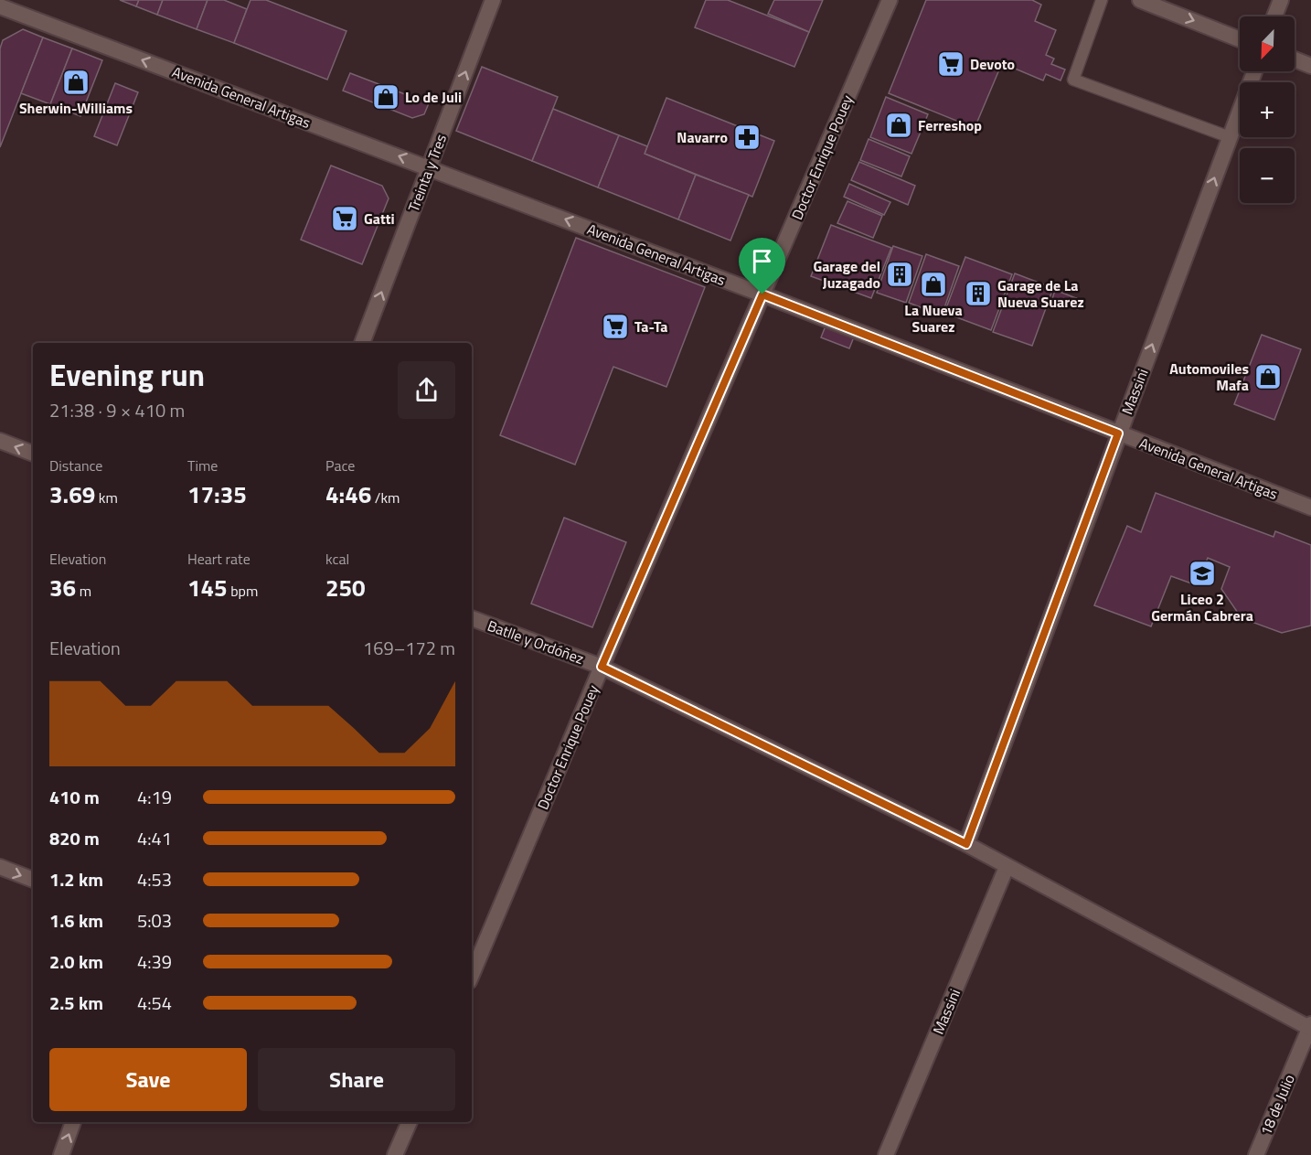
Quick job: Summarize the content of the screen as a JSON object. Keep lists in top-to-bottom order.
{
  "streets": {
    "street": [
      "Avenida General Artigas",
      "Doctor Enrique Pouey",
      "Treinta y Tres",
      "Massini",
      "Batlle y Ordóñez",
      "18 de Julio"
    ]
  },
  "crossings": [
    ["Avenida General Artigas", "Doctor Enrique Pouey"],
    ["Avenida General Artigas", "Treinta y Tres"],
    ["Avenida General Artigas", "Massini"],
    ["Doctor Enrique Pouey", "Batlle y Ordóñez"],
    ["Massini", "Batlle y Ordóñez"],
    ["Batlle y Ordóñez", "18 de Julio"]
  ],
  "one_way": ["Avenida General Artigas", "Treinta y Tres"],
  "places": {
    "supermarket": ["Devoto", "Gatti", "Ta-Ta"],
    "shop": [
      "Sherwin-Williams",
      "Lo de Juli",
      "Ferreshop",
      "La Nueva Suarez",
      "Automoviles Mafa"
    ],
    "pharmacy": ["Navarro"],
    "building": ["Garage del Juzagado", "Garage de La Nueva Suarez"],
    "school or university": ["Liceo 2 Germán Cabrera"]
  },
  "north": "bottom left",
  "page": {
    "map_buttons": ["+", "−"],
    "heading": ["Evening run", "21:38 · 9 × 410 m"],
    "stats": [
      ["Distance", "3.69 km"],
      ["Time", "17:35"],
      ["Pace", "4:46 /km"],
      ["Elevation", "36 m"],
      ["Heart rate", "145 bpm"],
      ["kcal", "250"]
    ],
    "chart": ["Elevation", "169–172 m"],
    "list": [
      {
        "name": "410 m",
        "note": "4:19"
      },
      {
        "name": "820 m",
        "note": "4:41"
      },
      {
        "name": "1.2 km",
        "note": "4:53"
      },
      {
        "name": "1.6 km",
        "note": "5:03"
      },
      {
        "name": "2.0 km",
        "note": "4:39"
      },
      {
        "name": "2.5 km",
        "note": "4:54"
      }
    ],
    "buttons": ["Save", "Share"]
  }
}
